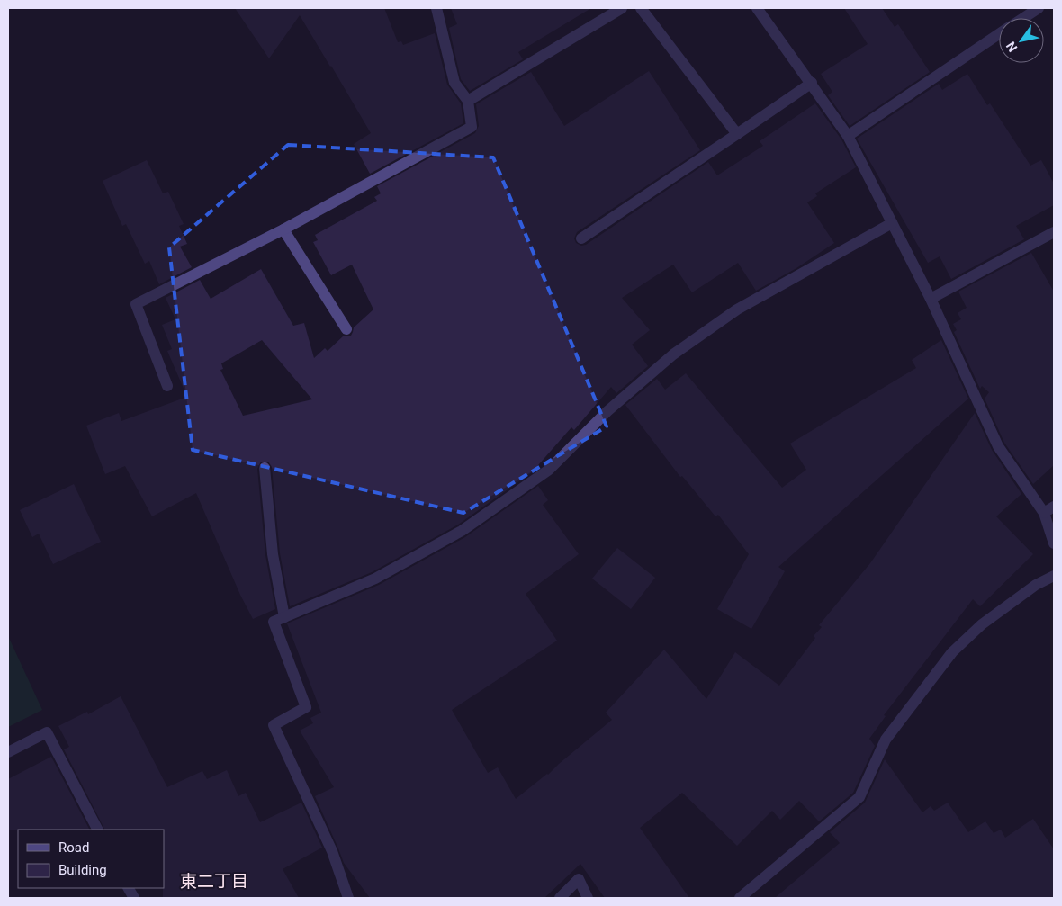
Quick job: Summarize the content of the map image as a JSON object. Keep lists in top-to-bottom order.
{
  "districts": ["東二丁目"],
  "legend": ["Road", "Building"],
  "north": "bottom left"
}
